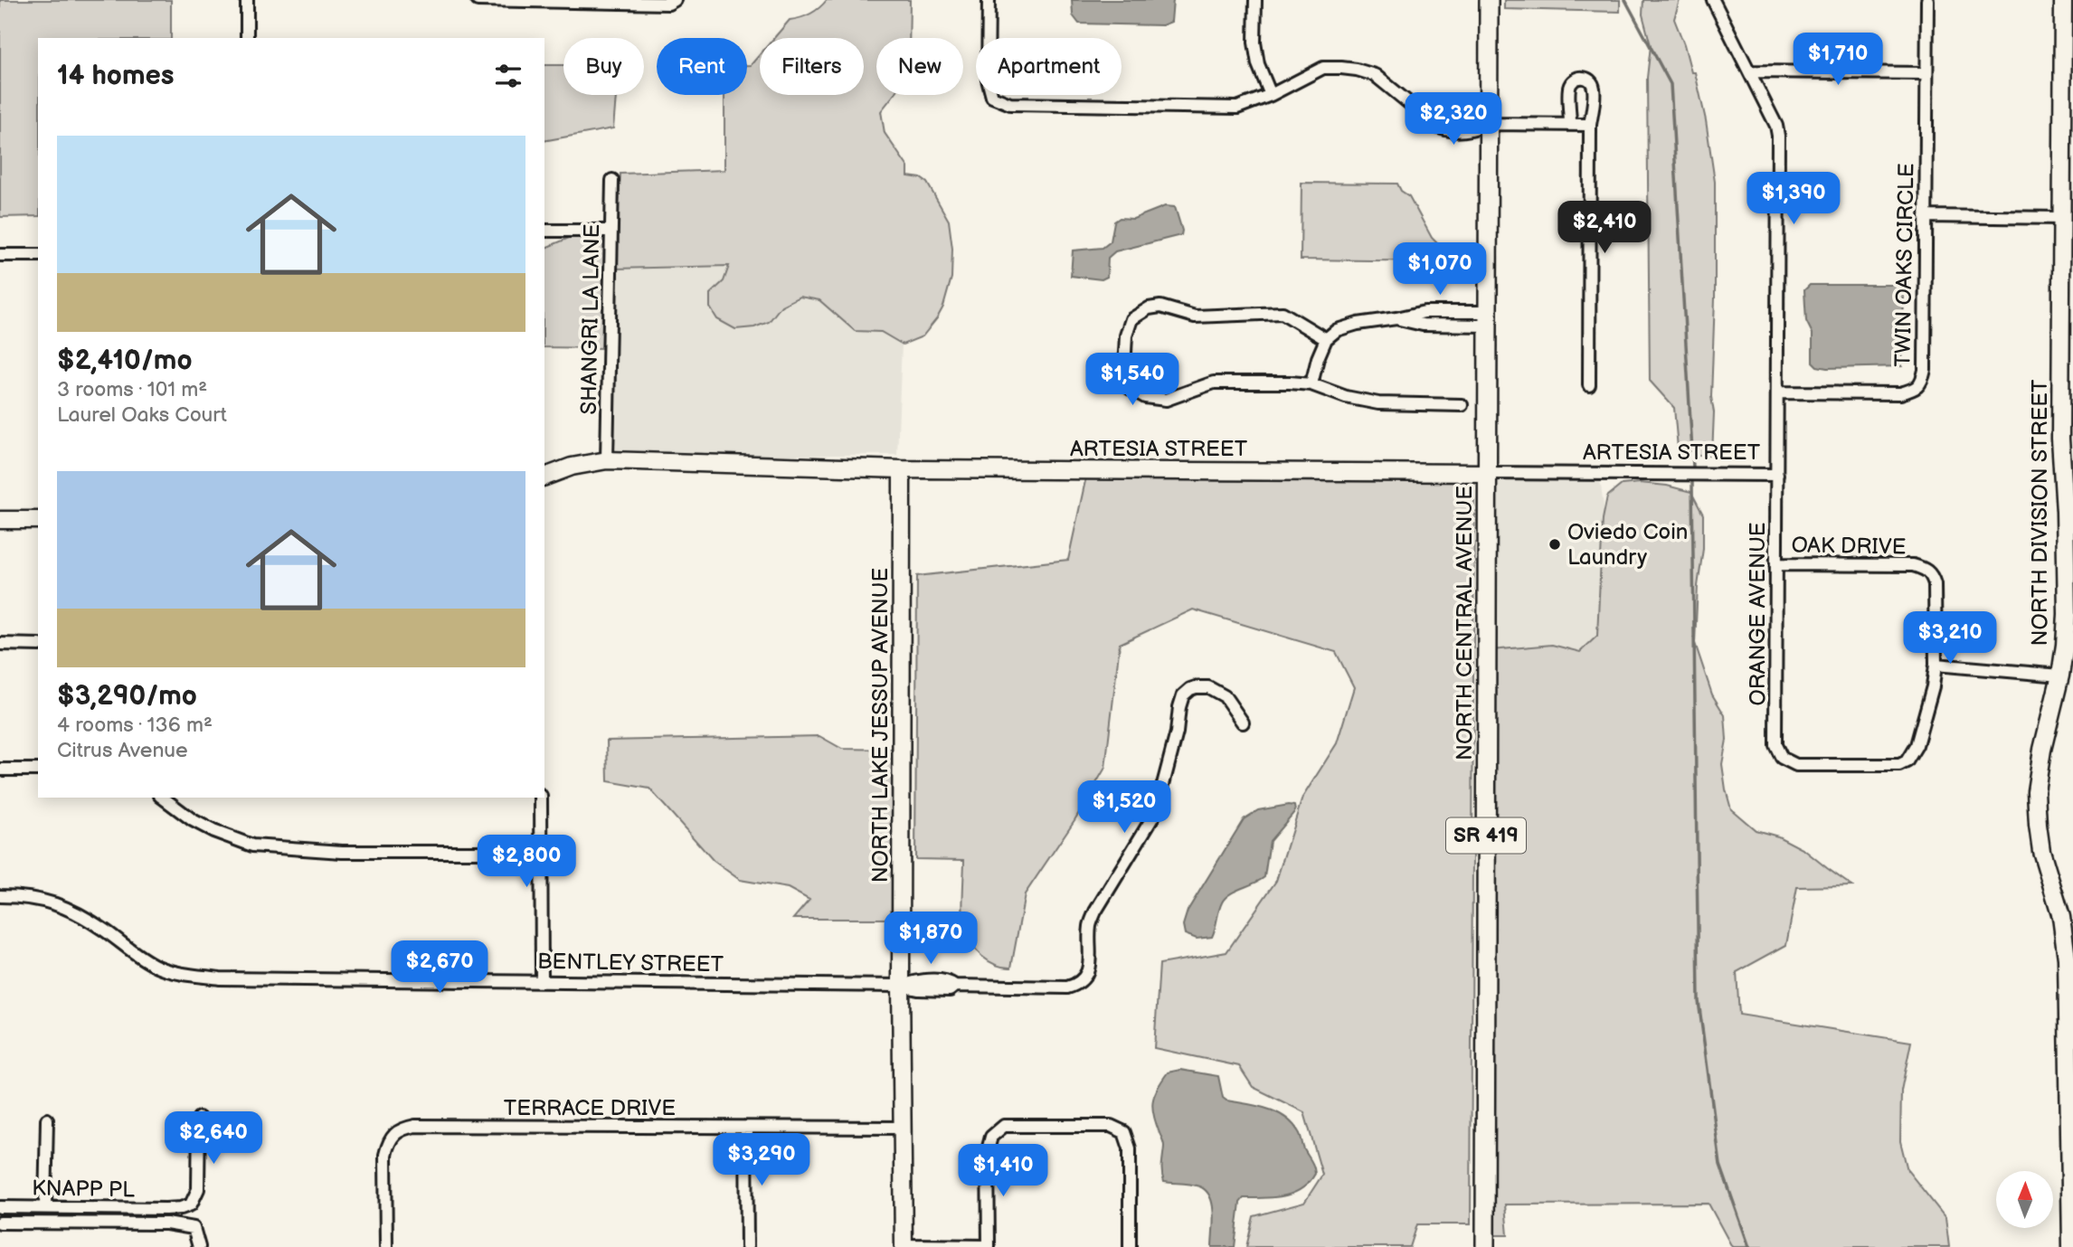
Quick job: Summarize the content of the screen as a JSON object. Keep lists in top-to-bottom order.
{
  "streets": {
    "main road": ["NORTH CENTRAL AVENUE", "SR 419"],
    "street": [
      "TWIN OAKS CIRCLE",
      "SHANGRI LA LANE",
      "ARTESIA STREET",
      "NORTH DIVISION STREET",
      "OAK DRIVE",
      "ORANGE AVENUE",
      "NORTH LAKE JESSUP AVENUE",
      "BENTLEY STREET",
      "TERRACE DRIVE",
      "KNAPP PL"
    ]
  },
  "crossings": [
    ["SHANGRI LA LANE", "ARTESIA STREET"],
    ["ARTESIA STREET", "ORANGE AVENUE"],
    ["ARTESIA STREET", "NORTH CENTRAL AVENUE"],
    ["ARTESIA STREET", "NORTH LAKE JESSUP AVENUE"],
    ["OAK DRIVE", "ORANGE AVENUE"],
    ["NORTH LAKE JESSUP AVENUE", "BENTLEY STREET"],
    ["NORTH LAKE JESSUP AVENUE", "TERRACE DRIVE"]
  ],
  "places": ["Oviedo Coin Laundry"],
  "north": "top",
  "page": {
    "price": [
      "$1,710",
      "$2,320",
      "$1,390",
      "$2,410",
      "$1,070",
      "$1,540",
      "$3,210",
      "$1,520",
      "$2,800",
      "$1,870",
      "$2,670",
      "$2,640",
      "$3,290",
      "$1,410"
    ],
    "chip": [
      "Buy",
      "Rent",
      "Filters",
      "New",
      "Apartment"
    ],
    "heading": "14 homes",
    "list": [
      {
        "name": "$2,410/mo",
        "note": "3 rooms · 101 m² · Laurel Oaks Court"
      },
      {
        "name": "$3,290/mo",
        "note": "4 rooms · 136 m² · Citrus Avenue"
      }
    ]
  }
}
